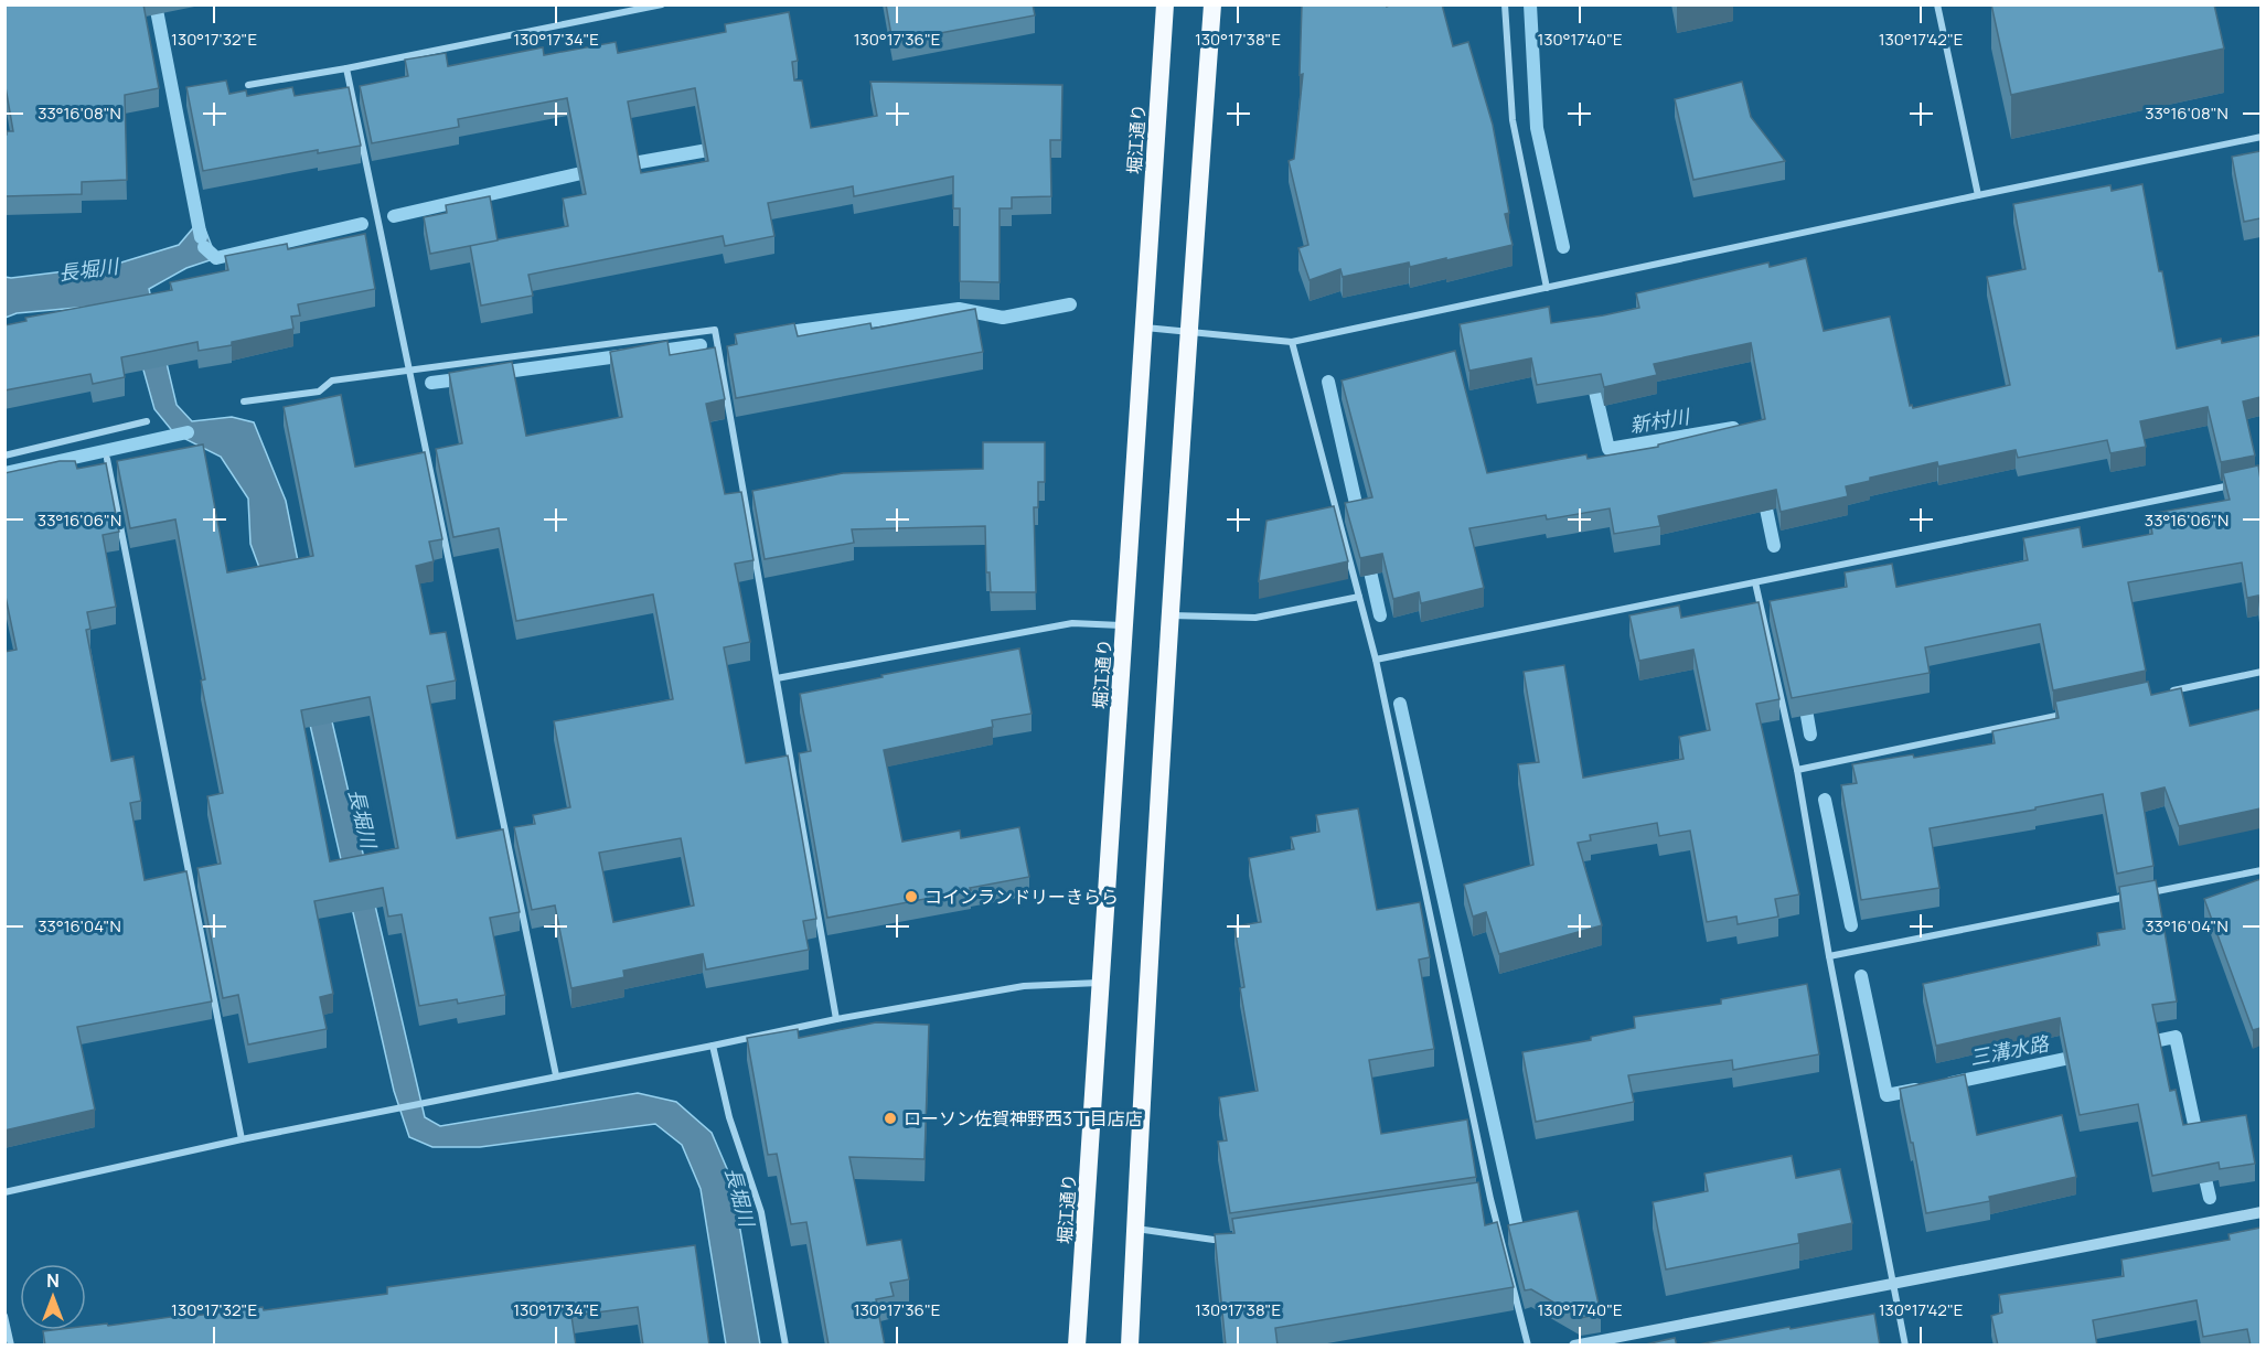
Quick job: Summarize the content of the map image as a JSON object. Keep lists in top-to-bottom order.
{
  "streets": {
    "highway": ["堀江通り"]
  },
  "water": ["長堀川", "新村川", "三溝水路"],
  "places": ["コインランドリーきらら", "ローソン佐賀神野西3丁目店店"],
  "north": "top",
  "coordinates": [
    "130°17'32\"E",
    "130°17'34\"E",
    "130°17'36\"E",
    "130°17'38\"E",
    "130°17'40\"E",
    "130°17'42\"E",
    "33°16'08\"N",
    "33°16'06\"N",
    "33°16'04\"N"
  ]
}
